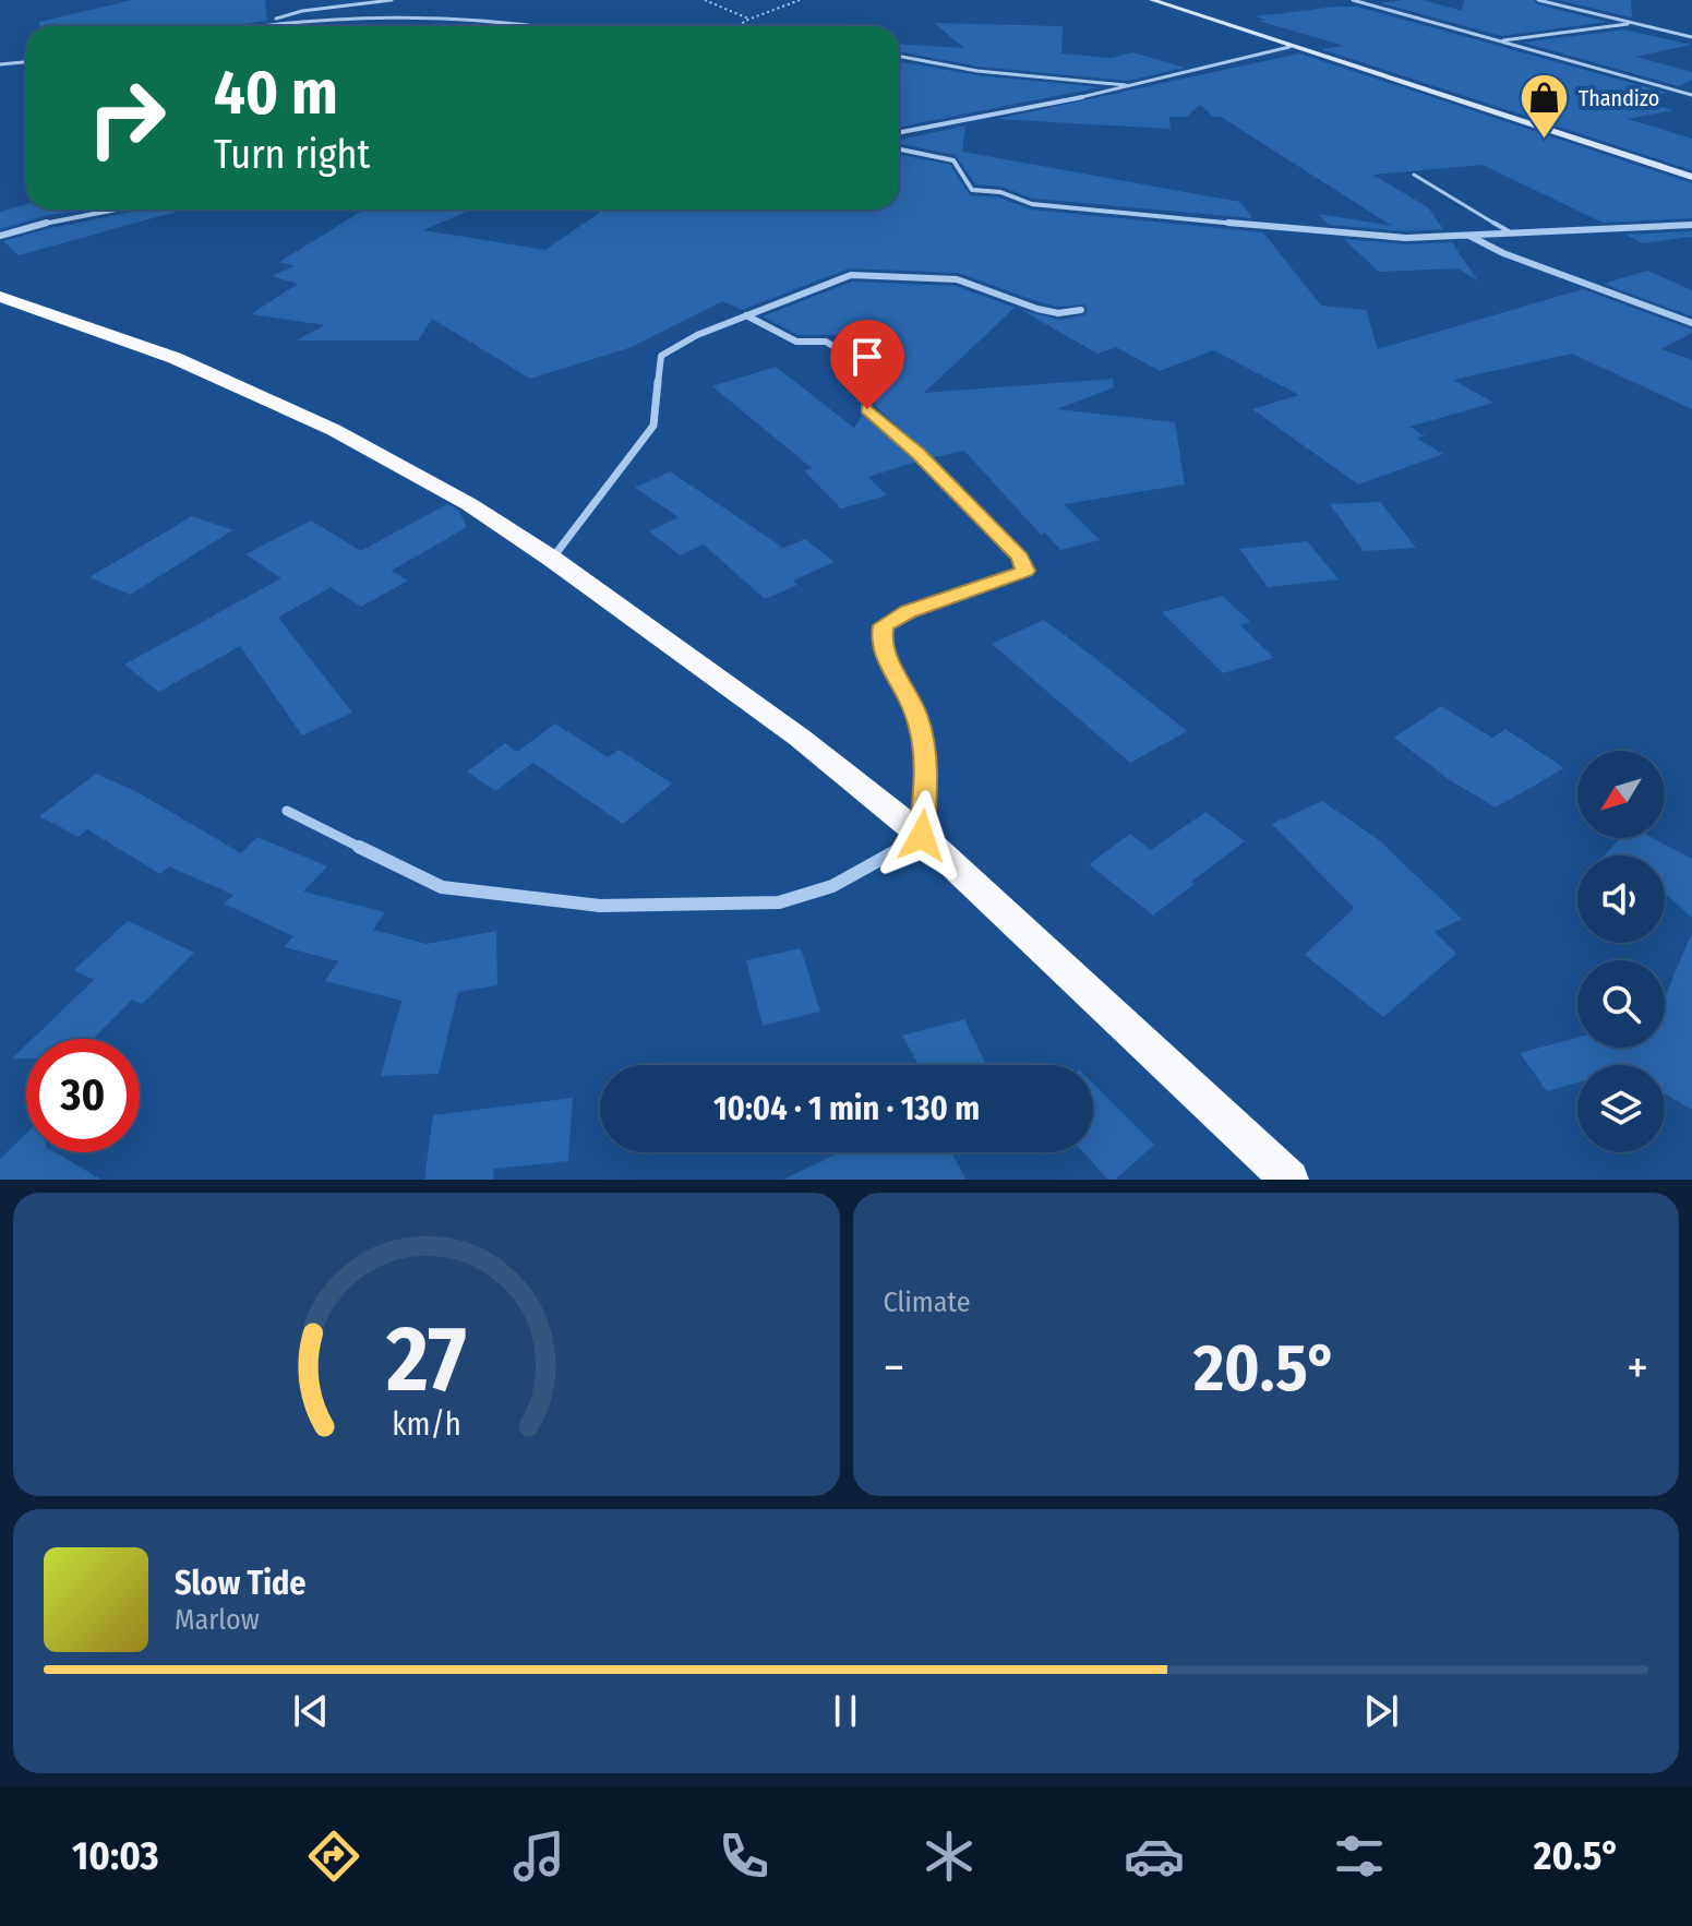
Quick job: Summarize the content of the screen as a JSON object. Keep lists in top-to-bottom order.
{
  "places": {
    "shop": ["Thandizo"]
  },
  "north": "bottom left",
  "page": {
    "turn": ["40 m", "Turn right"],
    "limit": "30",
    "trip": "10:04 · 1 min · 130 m",
    "tile": "Climate",
    "heat": ["−", "20.5°", "+"],
    "song": ["Slow Tide", "Marlow"],
    "tabs": ["10:03", "20.5°"],
    "gauge": ["27", "km/h"]
  }
}
